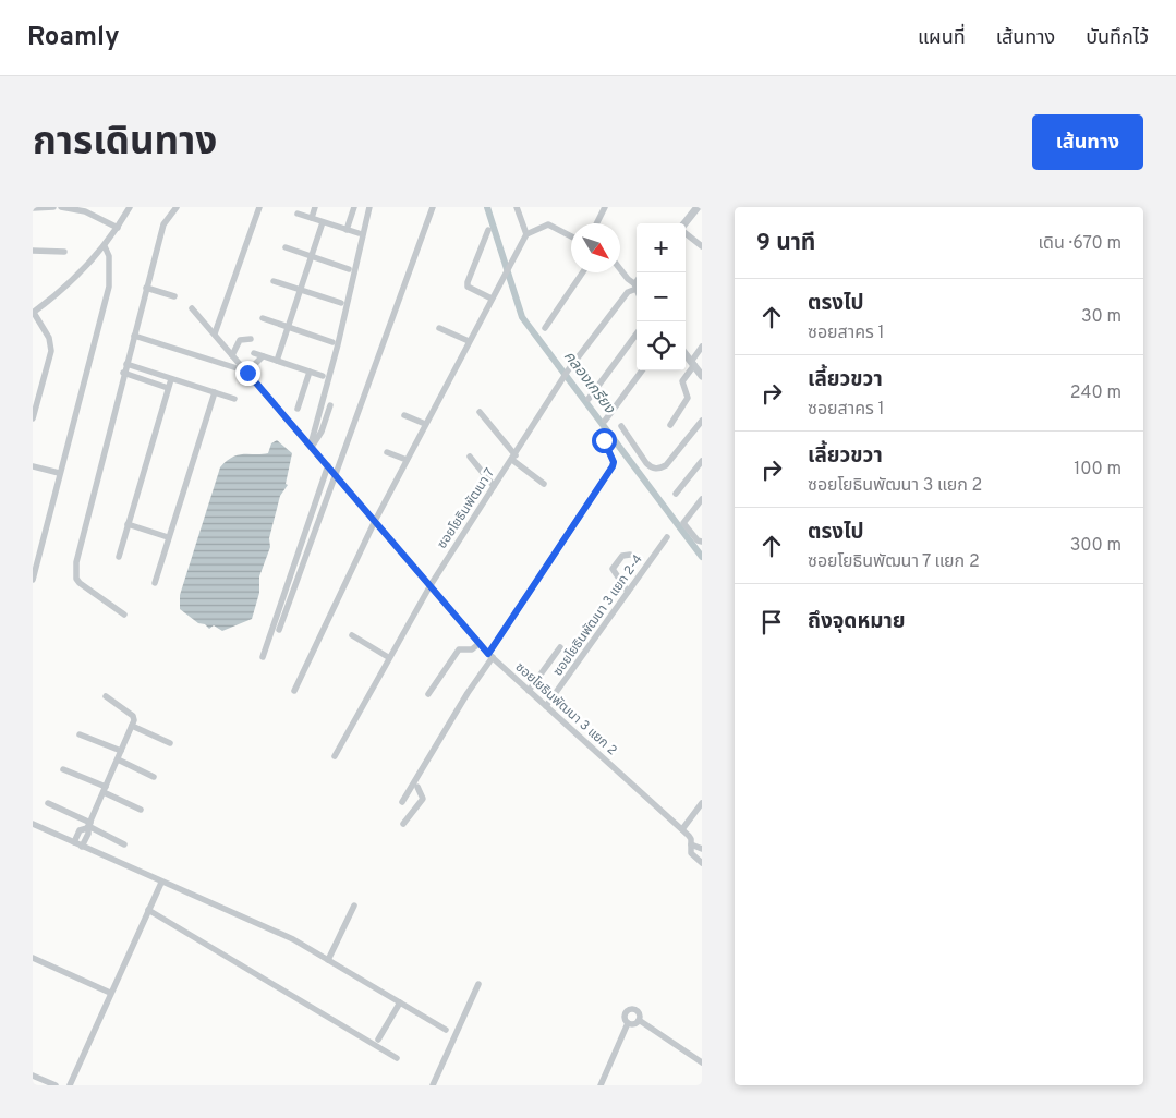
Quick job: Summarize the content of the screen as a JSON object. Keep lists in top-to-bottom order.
{
  "streets": {
    "street": ["ซอยโยธินพัฒนา 7", "ซอยโยธินพัฒนา 3 แยก 2-4", "ซอยโยธินพัฒนา 3 แยก 2"]
  },
  "crossings": [
    ["ซอยโยธินพัฒนา 7", "ซอยโยธินพัฒนา 3 แยก 2"],
    ["ซอยโยธินพัฒนา 3 แยก 2-4", "ซอยโยธินพัฒนา 3 แยก 2"]
  ],
  "water": ["คลองเกรียง"],
  "north": "bottom right",
  "page": {
    "header": "Roamly",
    "nav": ["แผนที่", "เส้นทาง", "บันทึกไว้"],
    "title": "การเดินทาง",
    "buttons": "เส้นทาง",
    "heading": ["9 นาที", "เดิน · 670 m"],
    "map_buttons": ["+", "−"],
    "list": [
      ["ตรงไป", "ซอยสาคร 1", "30 m"],
      ["เลี้ยวขวา", "ซอยสาคร 1", "240 m"],
      ["เลี้ยวขวา", "ซอยโยธินพัฒนา 3 แยก 2", "100 m"],
      ["ตรงไป", "ซอยโยธินพัฒนา 7 แยก 2", "300 m"],
      "ถึงจุดหมาย"
    ]
  }
}
